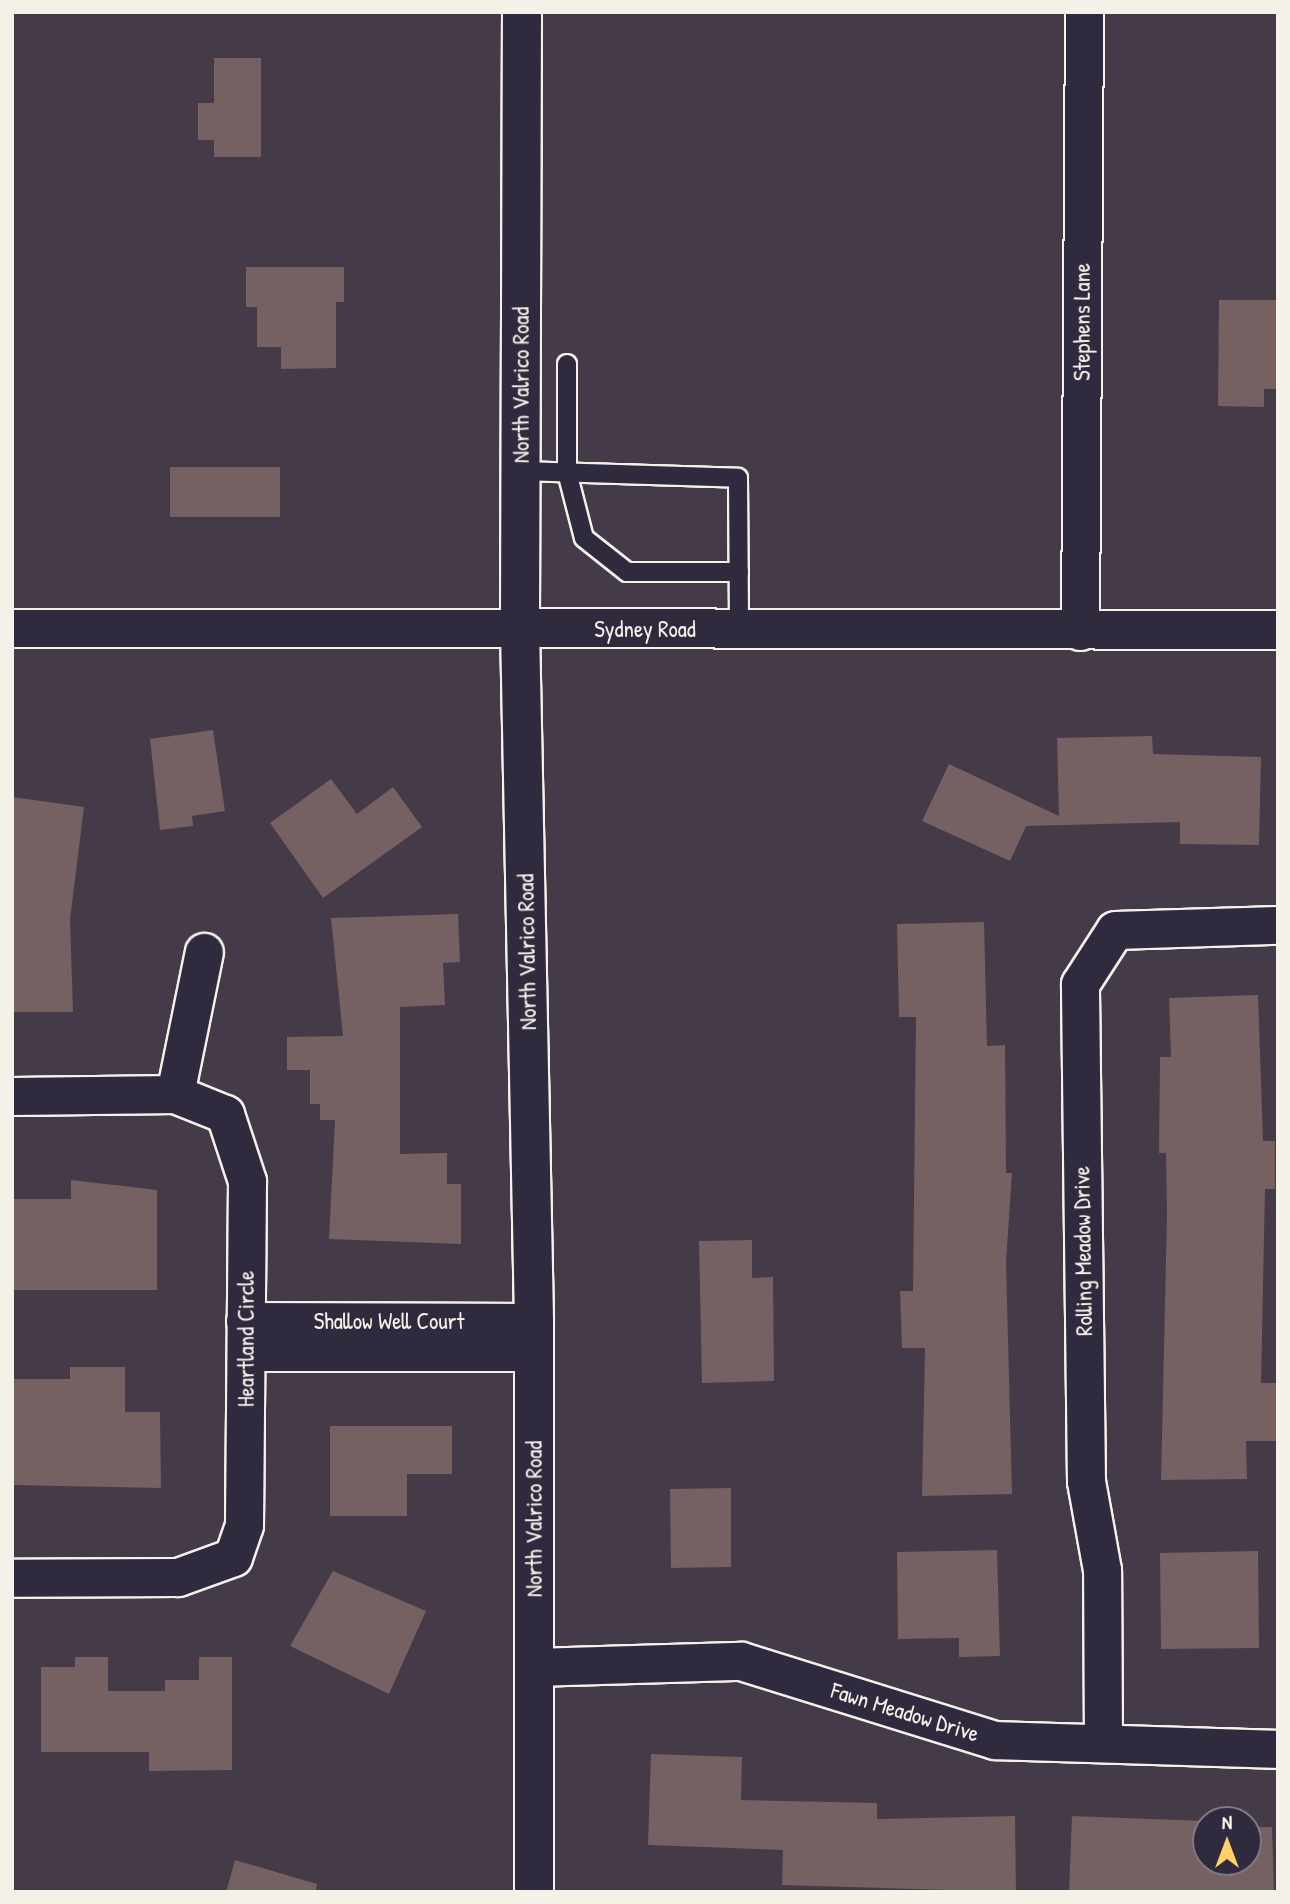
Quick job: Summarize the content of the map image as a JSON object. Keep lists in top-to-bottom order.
{
  "streets": {
    "street": [
      "Stephens Lane",
      "North Valrico Road",
      "Sydney Road",
      "Rolling Meadow Drive",
      "Shallow Well Court",
      "Heartland Circle",
      "Fawn Meadow Drive"
    ]
  },
  "crossings": [
    ["Stephens Lane", "Sydney Road"],
    ["North Valrico Road", "Sydney Road"],
    ["North Valrico Road", "Shallow Well Court"],
    ["North Valrico Road", "Fawn Meadow Drive"],
    ["Rolling Meadow Drive", "Fawn Meadow Drive"],
    ["Shallow Well Court", "Heartland Circle"]
  ],
  "north": "top"
}
